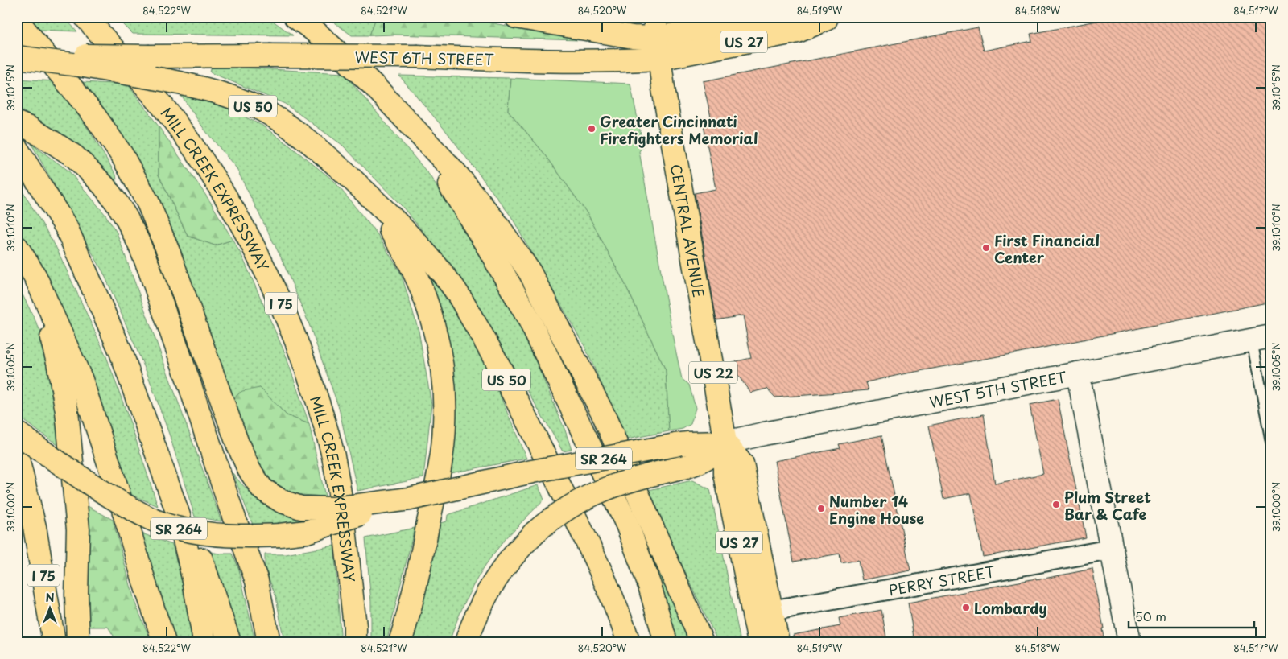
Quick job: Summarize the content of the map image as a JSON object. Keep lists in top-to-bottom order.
{
  "streets": {
    "main road": [
      "US 27",
      "WEST 6TH STREET",
      "US 50",
      "MILL CREEK EXPRESSWAY",
      "CENTRAL AVENUE",
      "I 75",
      "US 22",
      "SR 264"
    ],
    "street": ["WEST 5TH STREET", "PERRY STREET"]
  },
  "crossings": [
    ["WEST 6TH STREET", "US 50"],
    ["WEST 6TH STREET", "CENTRAL AVENUE"],
    ["CENTRAL AVENUE", "WEST 5TH STREET"],
    ["CENTRAL AVENUE", "SR 264"],
    ["CENTRAL AVENUE", "PERRY STREET"],
    ["WEST 5TH STREET", "SR 264"]
  ],
  "places": [
    "Greater Cincinnati Firefighters Memorial",
    "First Financial Center",
    "Plum Street Bar & Cafe",
    "Number 14 Engine House",
    "Lombardy"
  ],
  "scale_bar": "50 m",
  "north": "top",
  "coordinates": [
    "84.522°W",
    "84.521°W",
    "84.520°W",
    "84.519°W",
    "84.518°W",
    "84.517°W",
    "39.1015°N",
    "39.1010°N",
    "39.1005°N",
    "39.1000°N"
  ]
}
